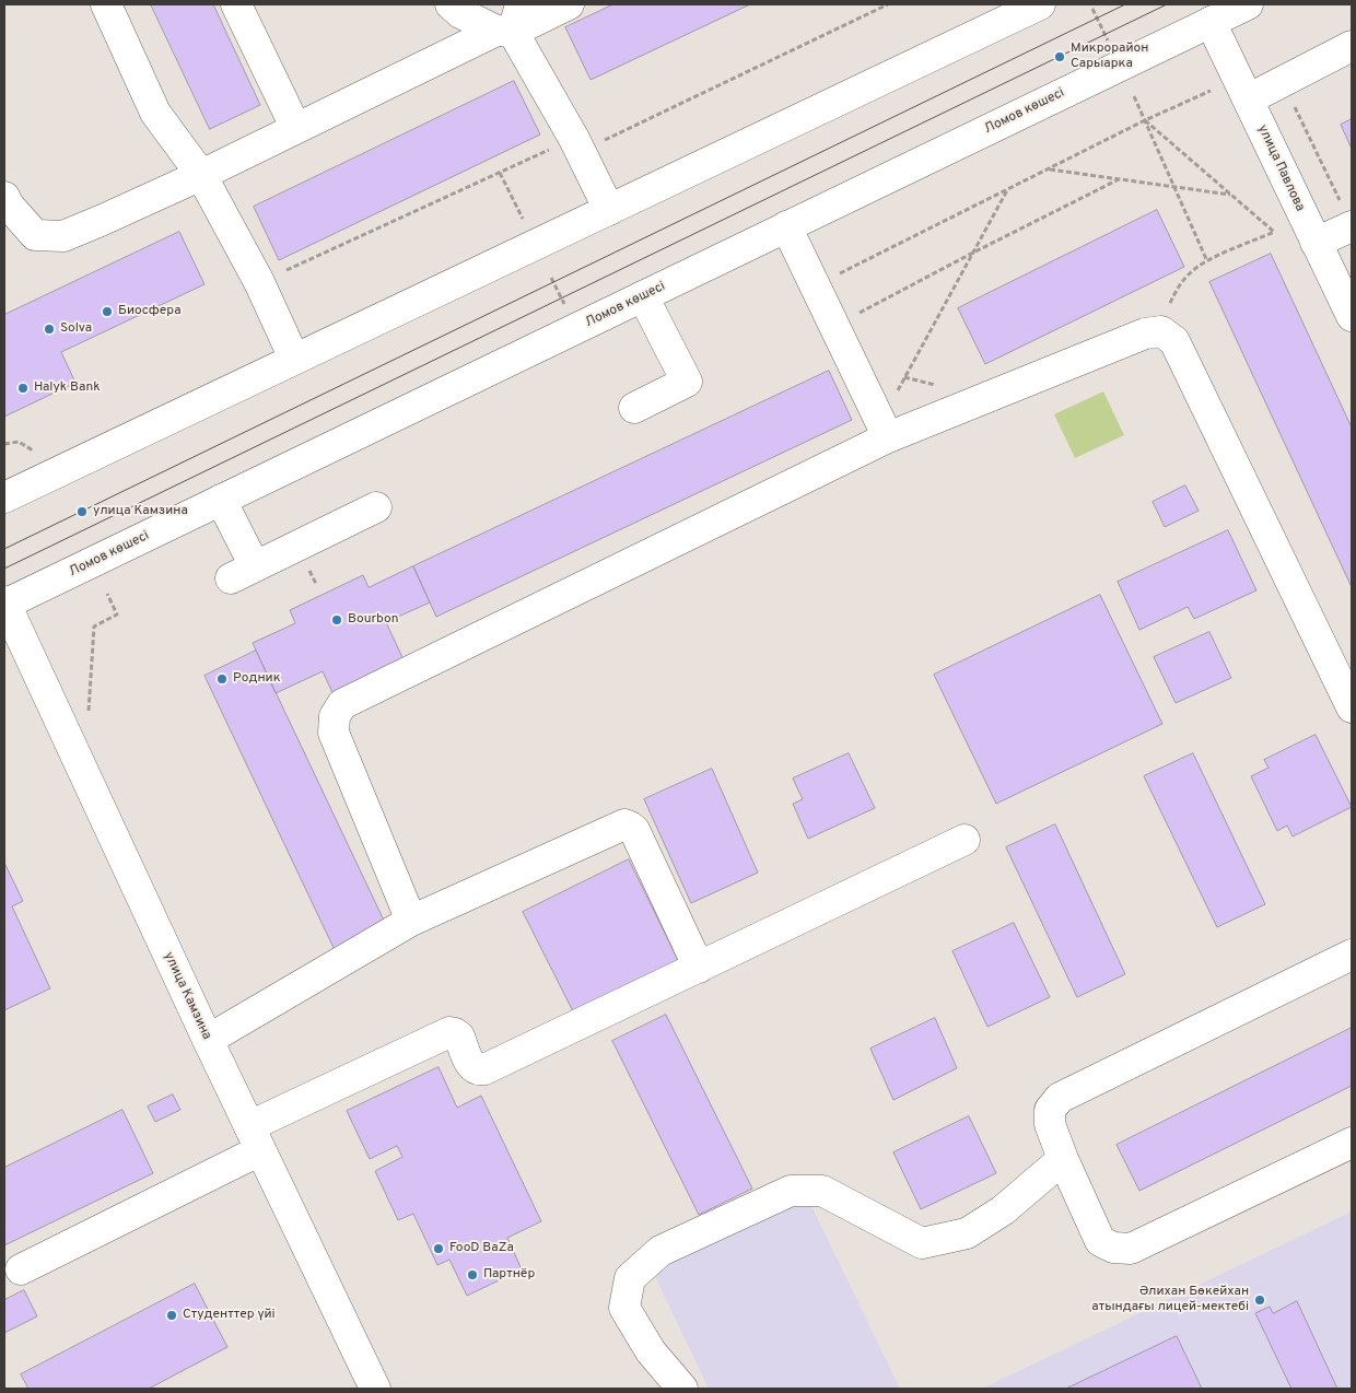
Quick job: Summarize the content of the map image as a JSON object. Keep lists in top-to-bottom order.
{
  "streets": {
    "main road": ["Ломов көшесі", "улица Павлова", "улица Камзина"]
  },
  "crossings": [
    ["Ломов көшесі", "улица Павлова"],
    ["Ломов көшесі", "улица Камзина"]
  ],
  "places": [
    "Микрорайон Сарыарка",
    "Биосфера",
    "Solva",
    "Halyk Bank",
    "улица Камзина",
    "Bourbon",
    "Родник",
    "FooD BaZa",
    "Партнёр",
    "Әлихан Бөкейхан атындағы лицей-мектебі",
    "Студенттер үйі"
  ]
}
